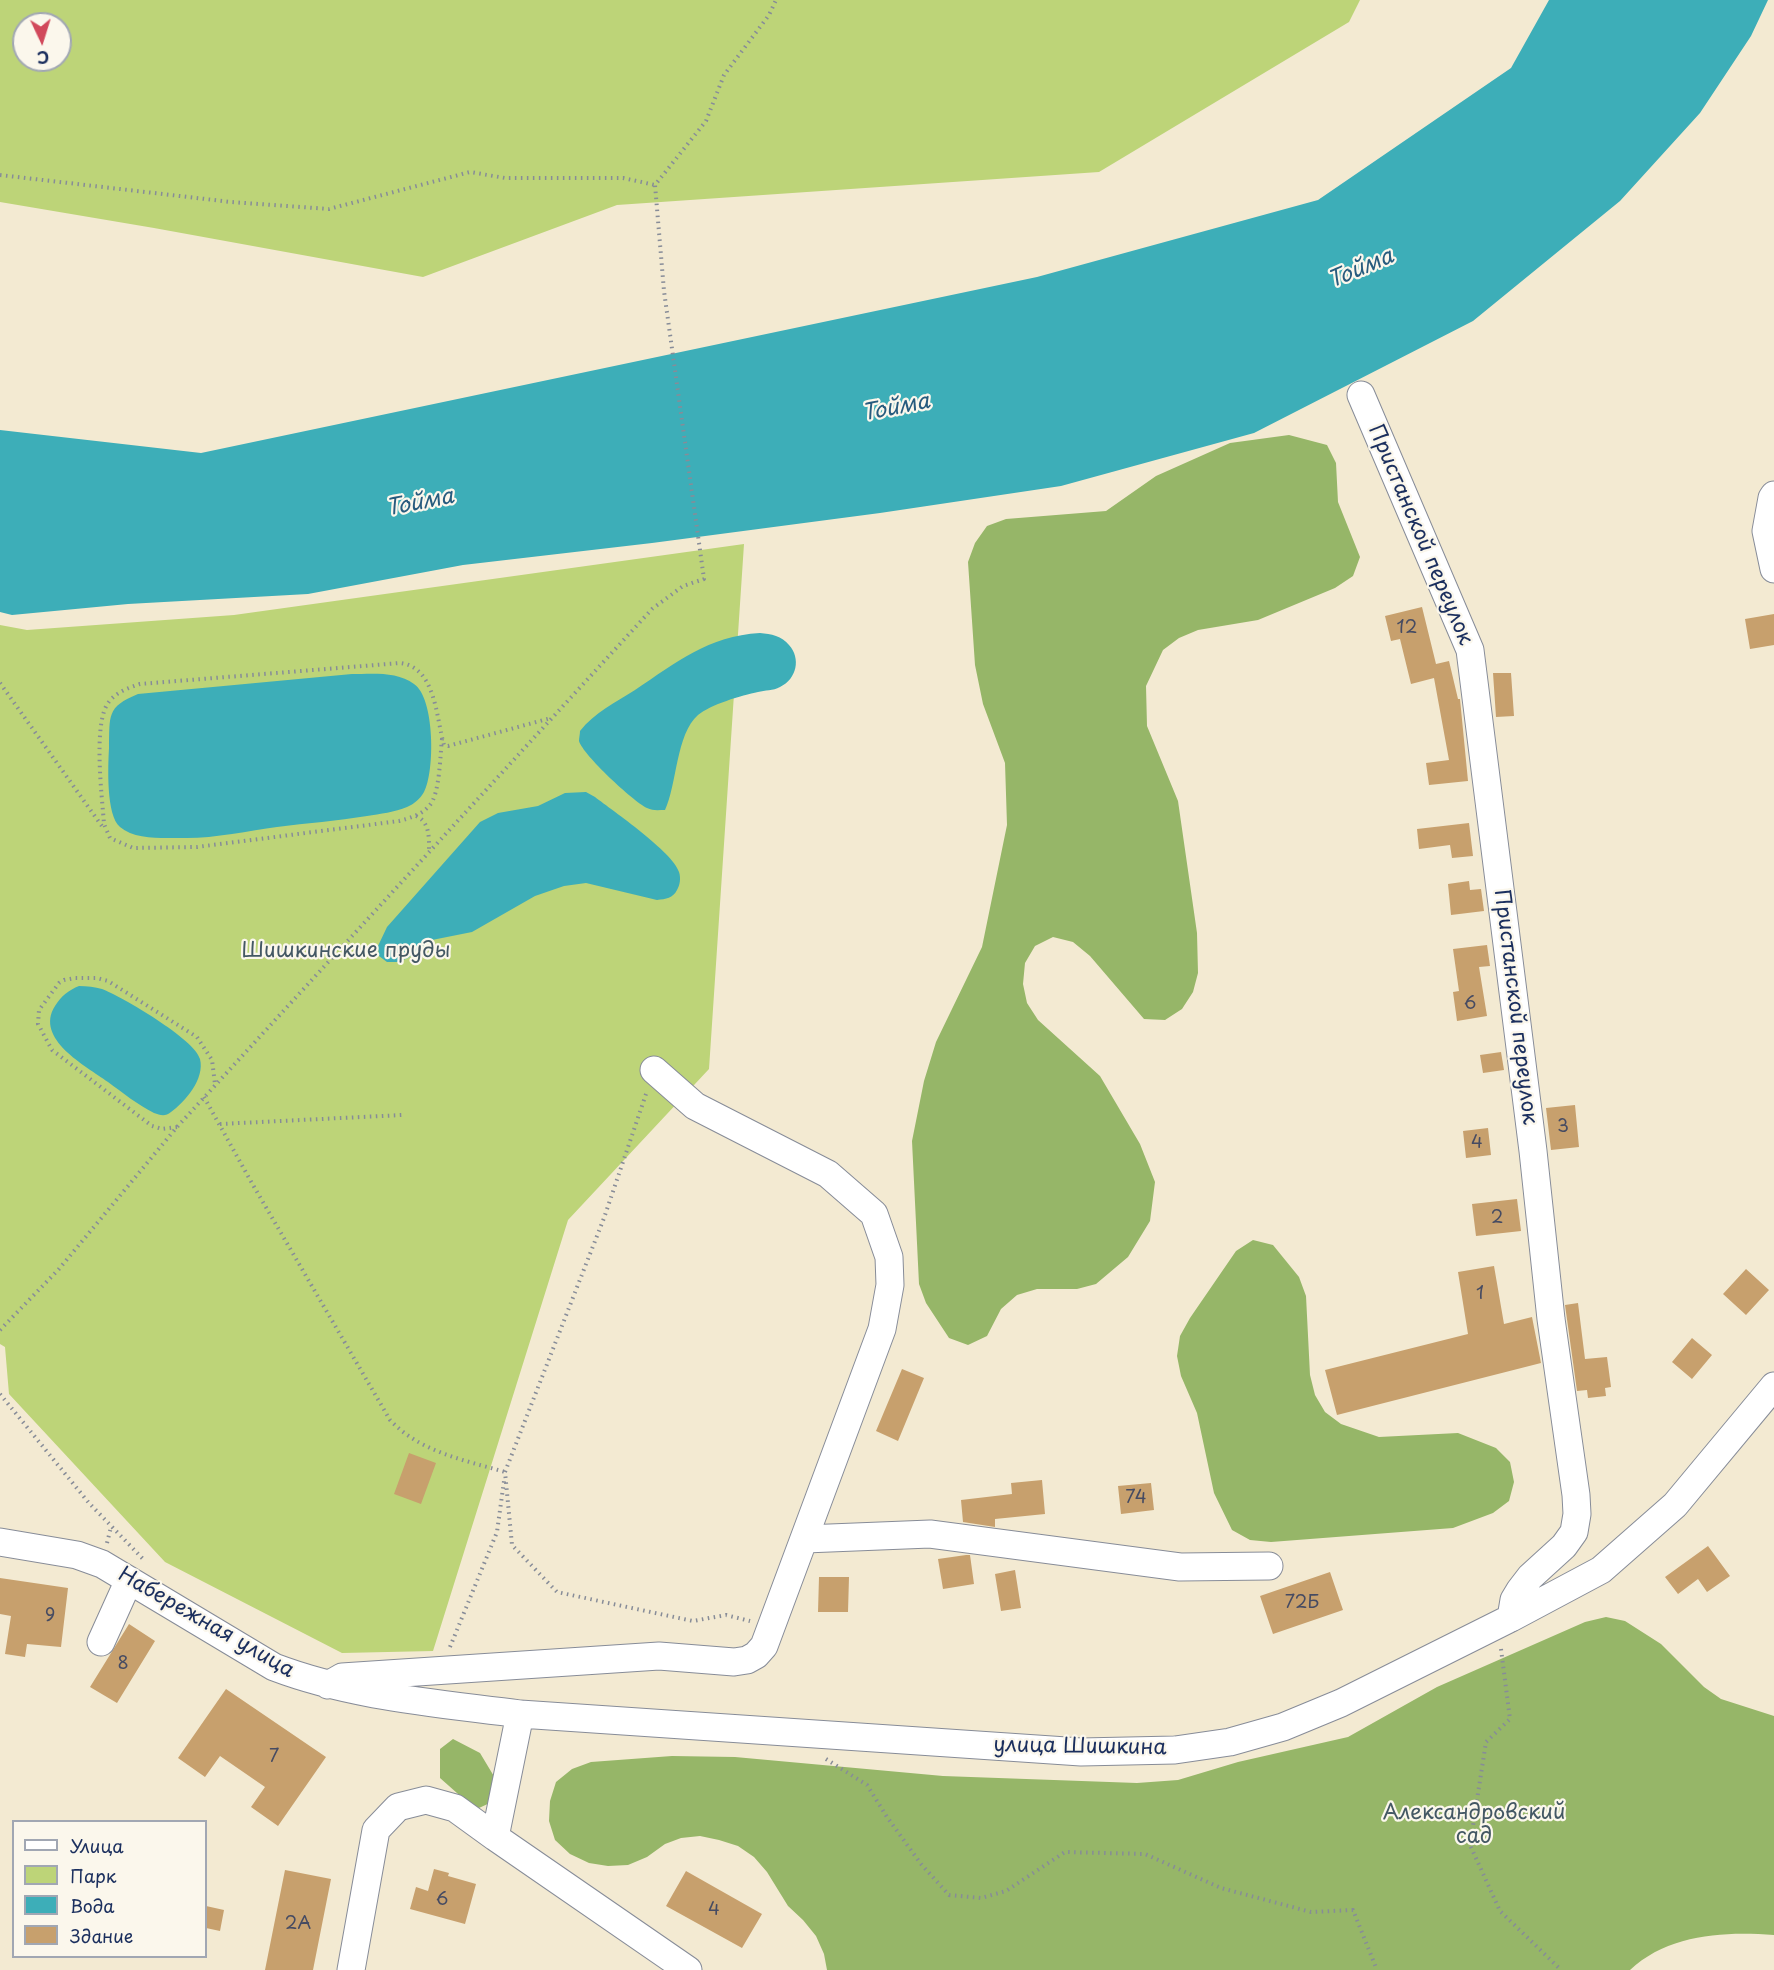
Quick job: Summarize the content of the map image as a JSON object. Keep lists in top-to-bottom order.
{
  "streets": {
    "street": ["Пристанской переулок", "Набережная улица", "улица Шишкина"]
  },
  "crossings": [
    ["Пристанской переулок", "улица Шишкина"],
    ["Набережная улица", "улица Шишкина"]
  ],
  "water": ["Тойма"],
  "parks": ["Шишкинские пруды", "Александровский сад"],
  "house_numbers": [
    "12",
    "6",
    "3",
    "4",
    "2",
    "1",
    "74",
    "72Б",
    "9",
    "8",
    "7",
    "6",
    "4",
    "2А"
  ],
  "legend": [
    "Улица",
    "Парк",
    "Вода",
    "Здание"
  ],
  "north": "bottom"
}
